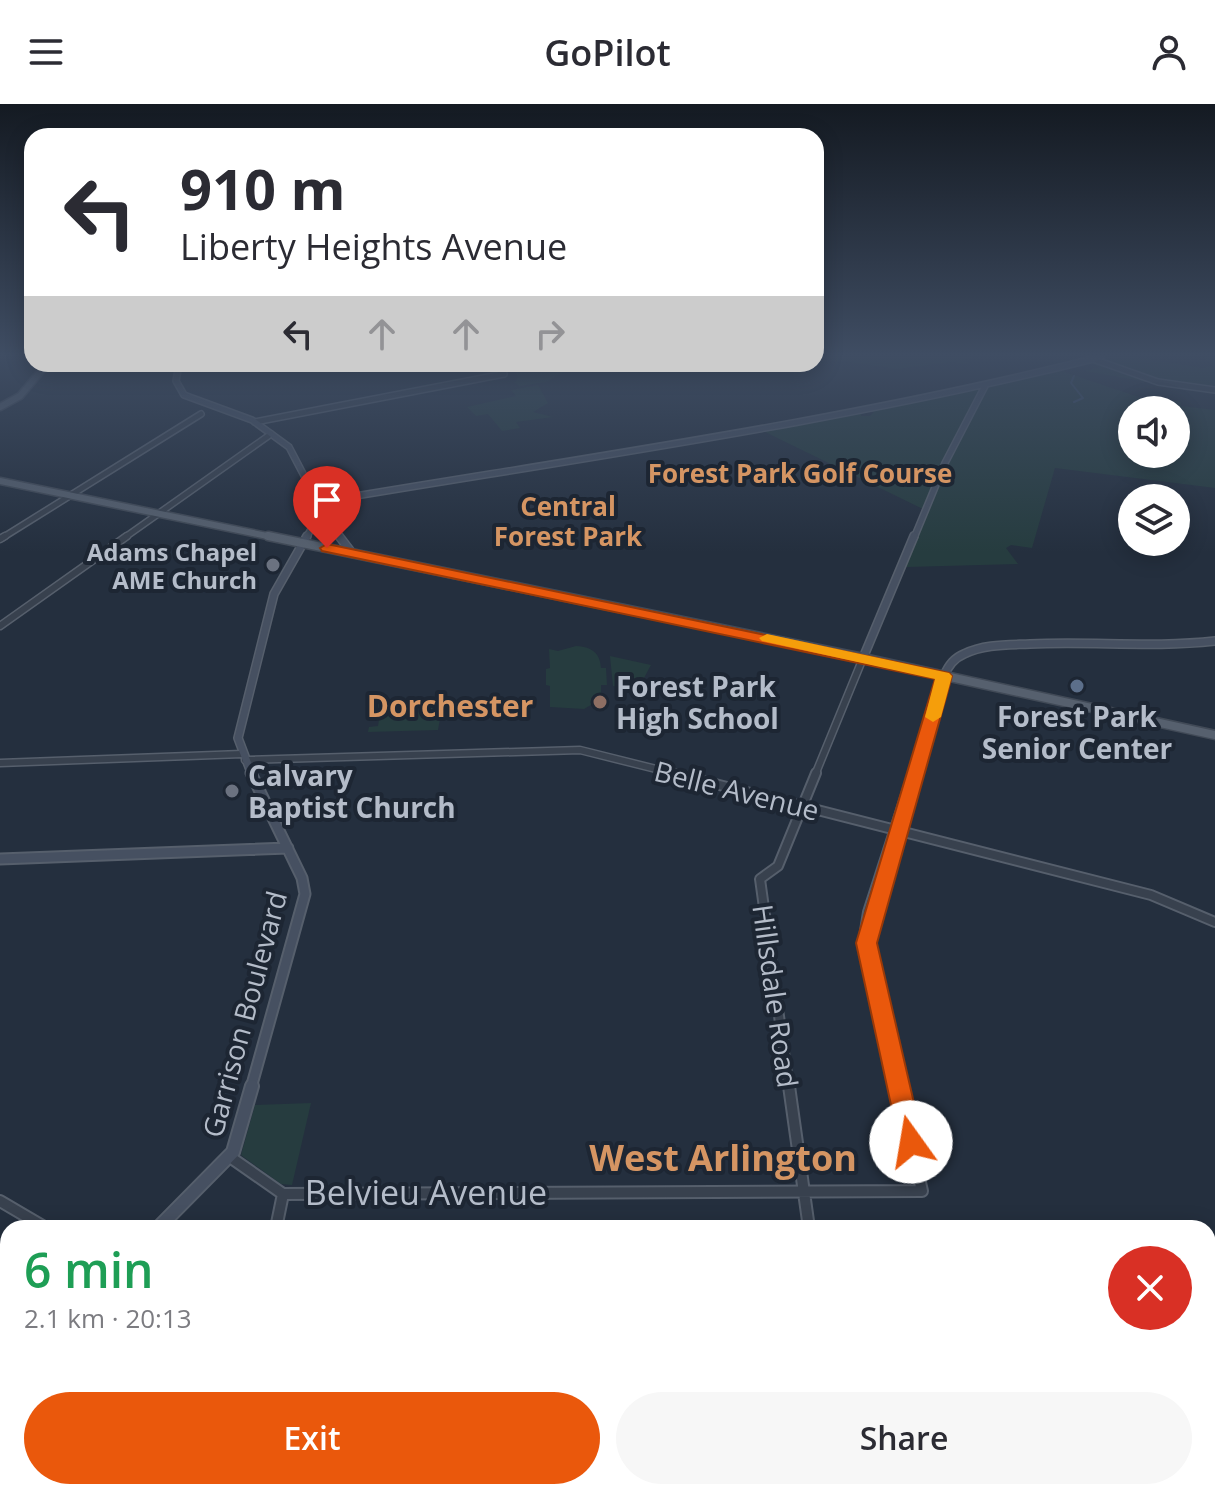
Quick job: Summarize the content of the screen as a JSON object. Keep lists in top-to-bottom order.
{
  "streets": {
    "main road": ["Hillsdale Road", "Garrison Boulevard"],
    "street": ["Belle Avenue", "Belvieu Avenue"]
  },
  "crossings": [
    ["Belle Avenue", "Hillsdale Road"],
    ["Belle Avenue", "Garrison Boulevard"],
    ["Belle Avenue", "Belvieu Avenue"],
    ["Hillsdale Road", "Belvieu Avenue"],
    ["Garrison Boulevard", "Belvieu Avenue"]
  ],
  "districts": [
    "Forest Park Golf Course",
    "Central Forest Park",
    "Dorchester",
    "West Arlington"
  ],
  "places": [
    "Adams Chapel AME Church",
    "Forest Park Senior Center",
    "Forest Park High School",
    "Calvary Baptist Church"
  ],
  "page": {
    "header": "GoPilot",
    "turn": ["910 m", "Liberty Heights Avenue"],
    "heading": ["6 min", "2.1 km · 20:13"],
    "buttons": ["Exit", "Share"]
  }
}
